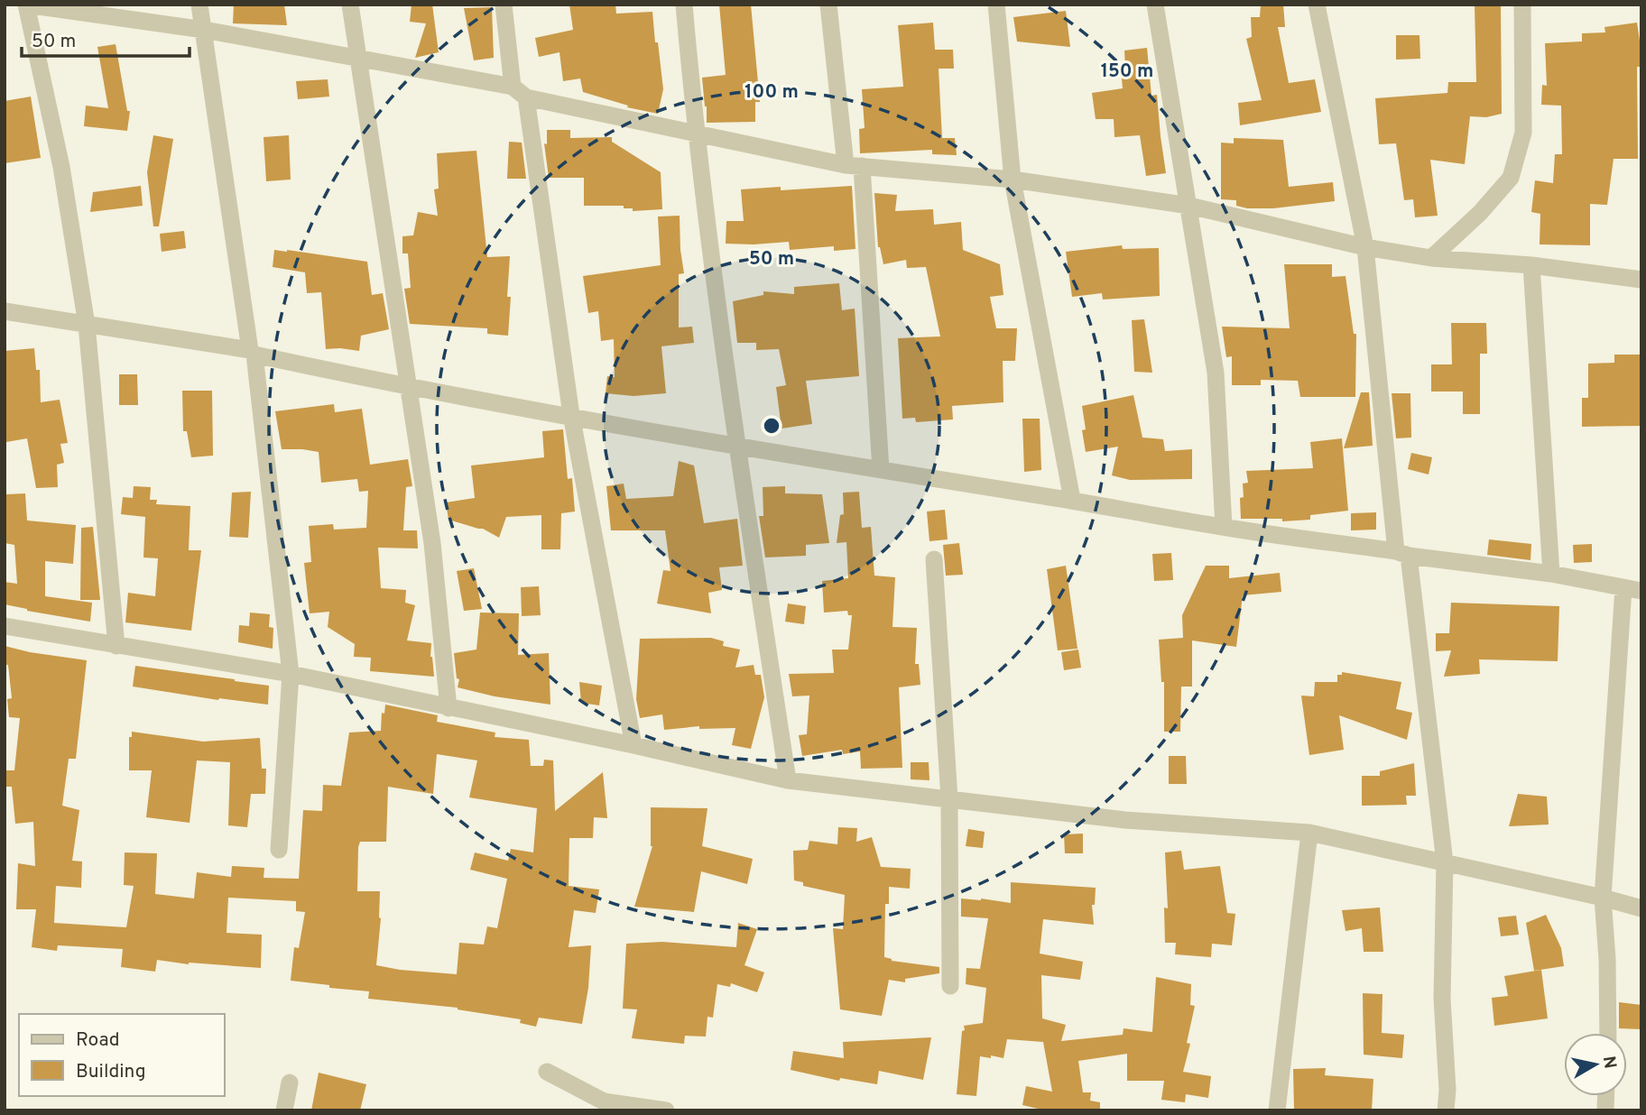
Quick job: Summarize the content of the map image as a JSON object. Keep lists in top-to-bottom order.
{
  "legend": ["Road", "Building"],
  "scale_bar": "50 m",
  "north": "right",
  "rings": ["150 m", "100 m", "50 m"]
}
